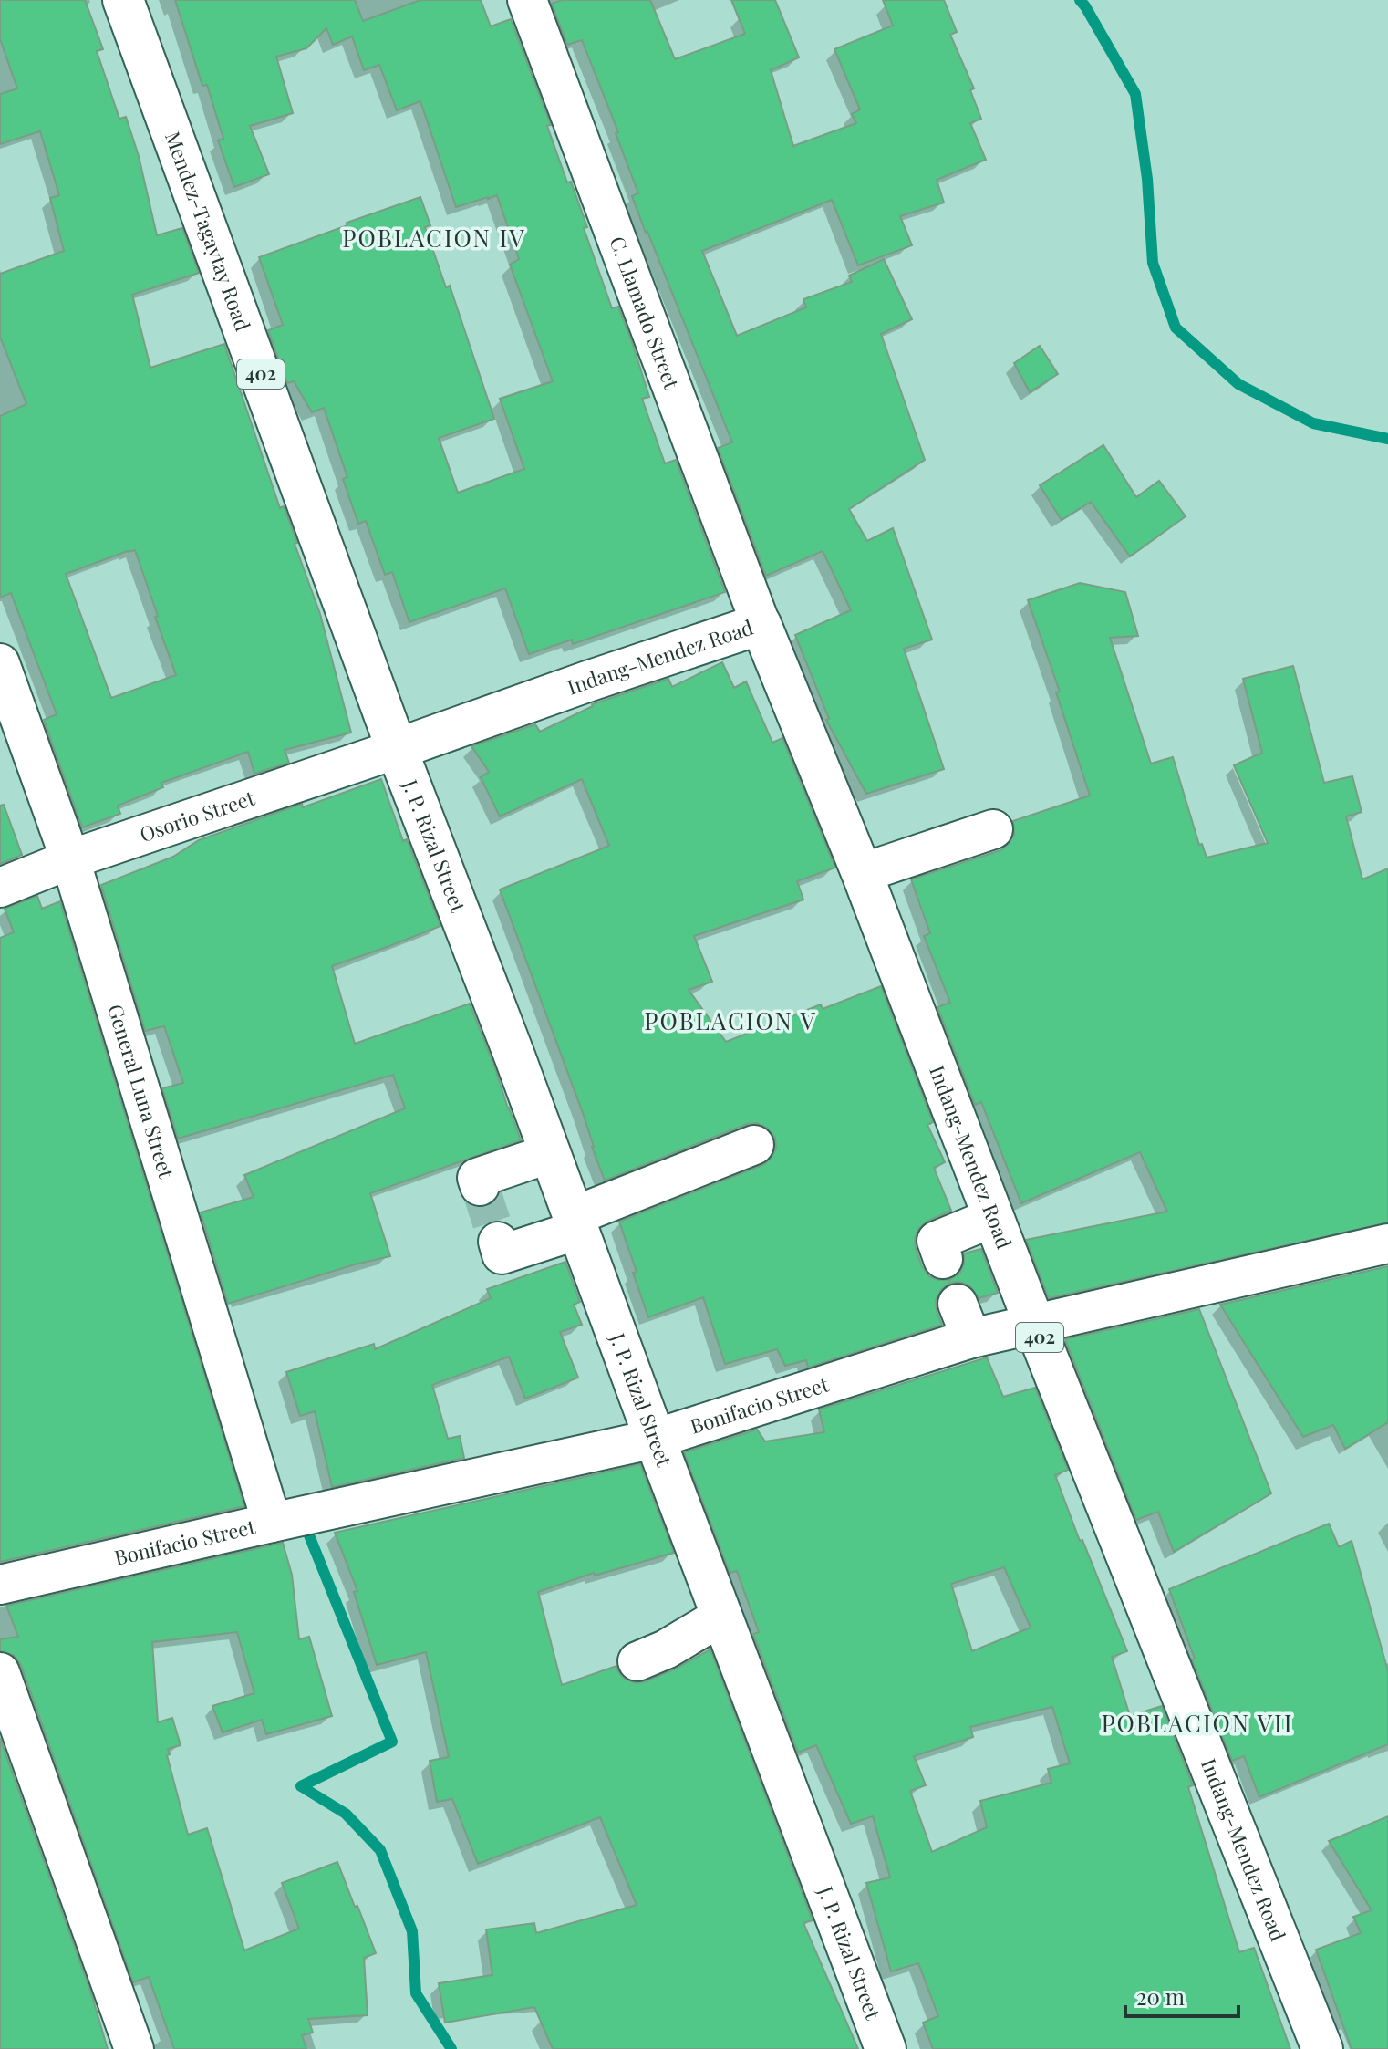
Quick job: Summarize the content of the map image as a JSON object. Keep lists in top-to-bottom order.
{
  "streets": {
    "main road": [
      "Mendez-Tagaytay Road",
      "402",
      "Indang-Mendez Road",
      "J. P. Rizal Street"
    ],
    "street": [
      "C. Llamado Street",
      "Osorio Street",
      "General Luna Street",
      "Bonifacio Street"
    ]
  },
  "crossings": [
    ["Mendez-Tagaytay Road", "Indang-Mendez Road"],
    ["Mendez-Tagaytay Road", "Osorio Street"],
    ["Mendez-Tagaytay Road", "J. P. Rizal Street"],
    ["C. Llamado Street", "Indang-Mendez Road"],
    ["Indang-Mendez Road", "Osorio Street"],
    ["Indang-Mendez Road", "J. P. Rizal Street"],
    ["Indang-Mendez Road", "Bonifacio Street"],
    ["Osorio Street", "J. P. Rizal Street"],
    ["Osorio Street", "General Luna Street"],
    ["J. P. Rizal Street", "Bonifacio Street"],
    ["General Luna Street", "Bonifacio Street"]
  ],
  "districts": ["POBLACION IV", "POBLACION V", "POBLACION VII"],
  "scale_bar": "20 m"
}
